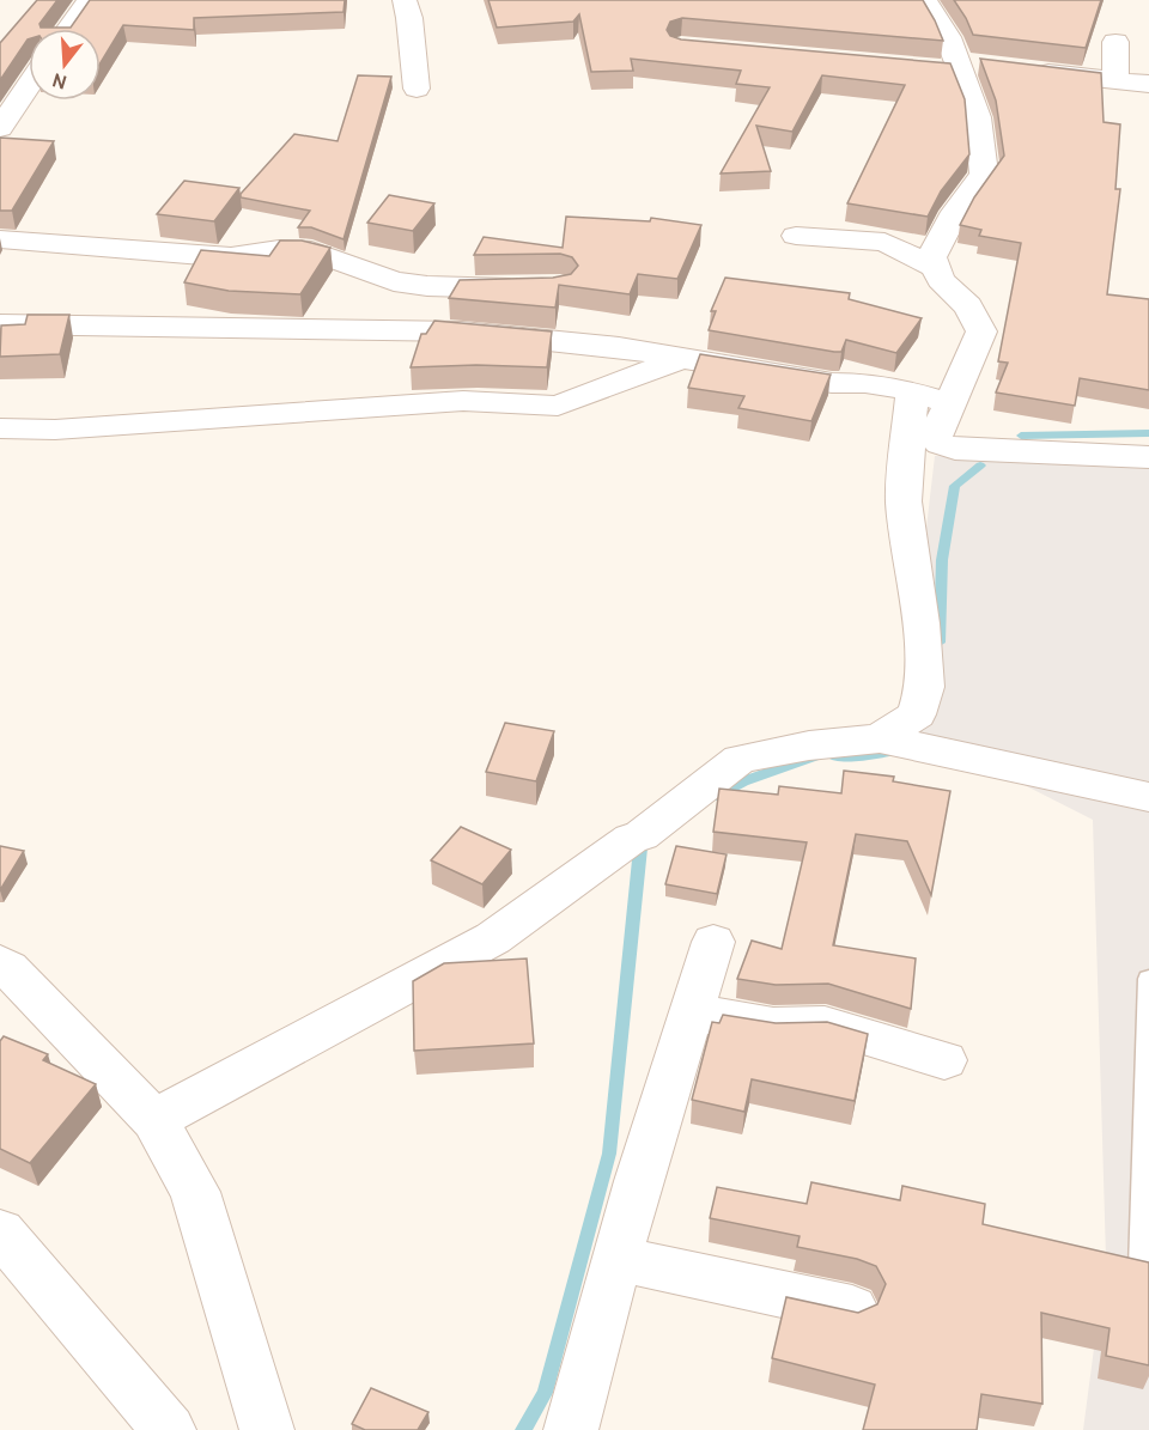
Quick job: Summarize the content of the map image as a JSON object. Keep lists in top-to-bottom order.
{
  "north": "bottom"
}
